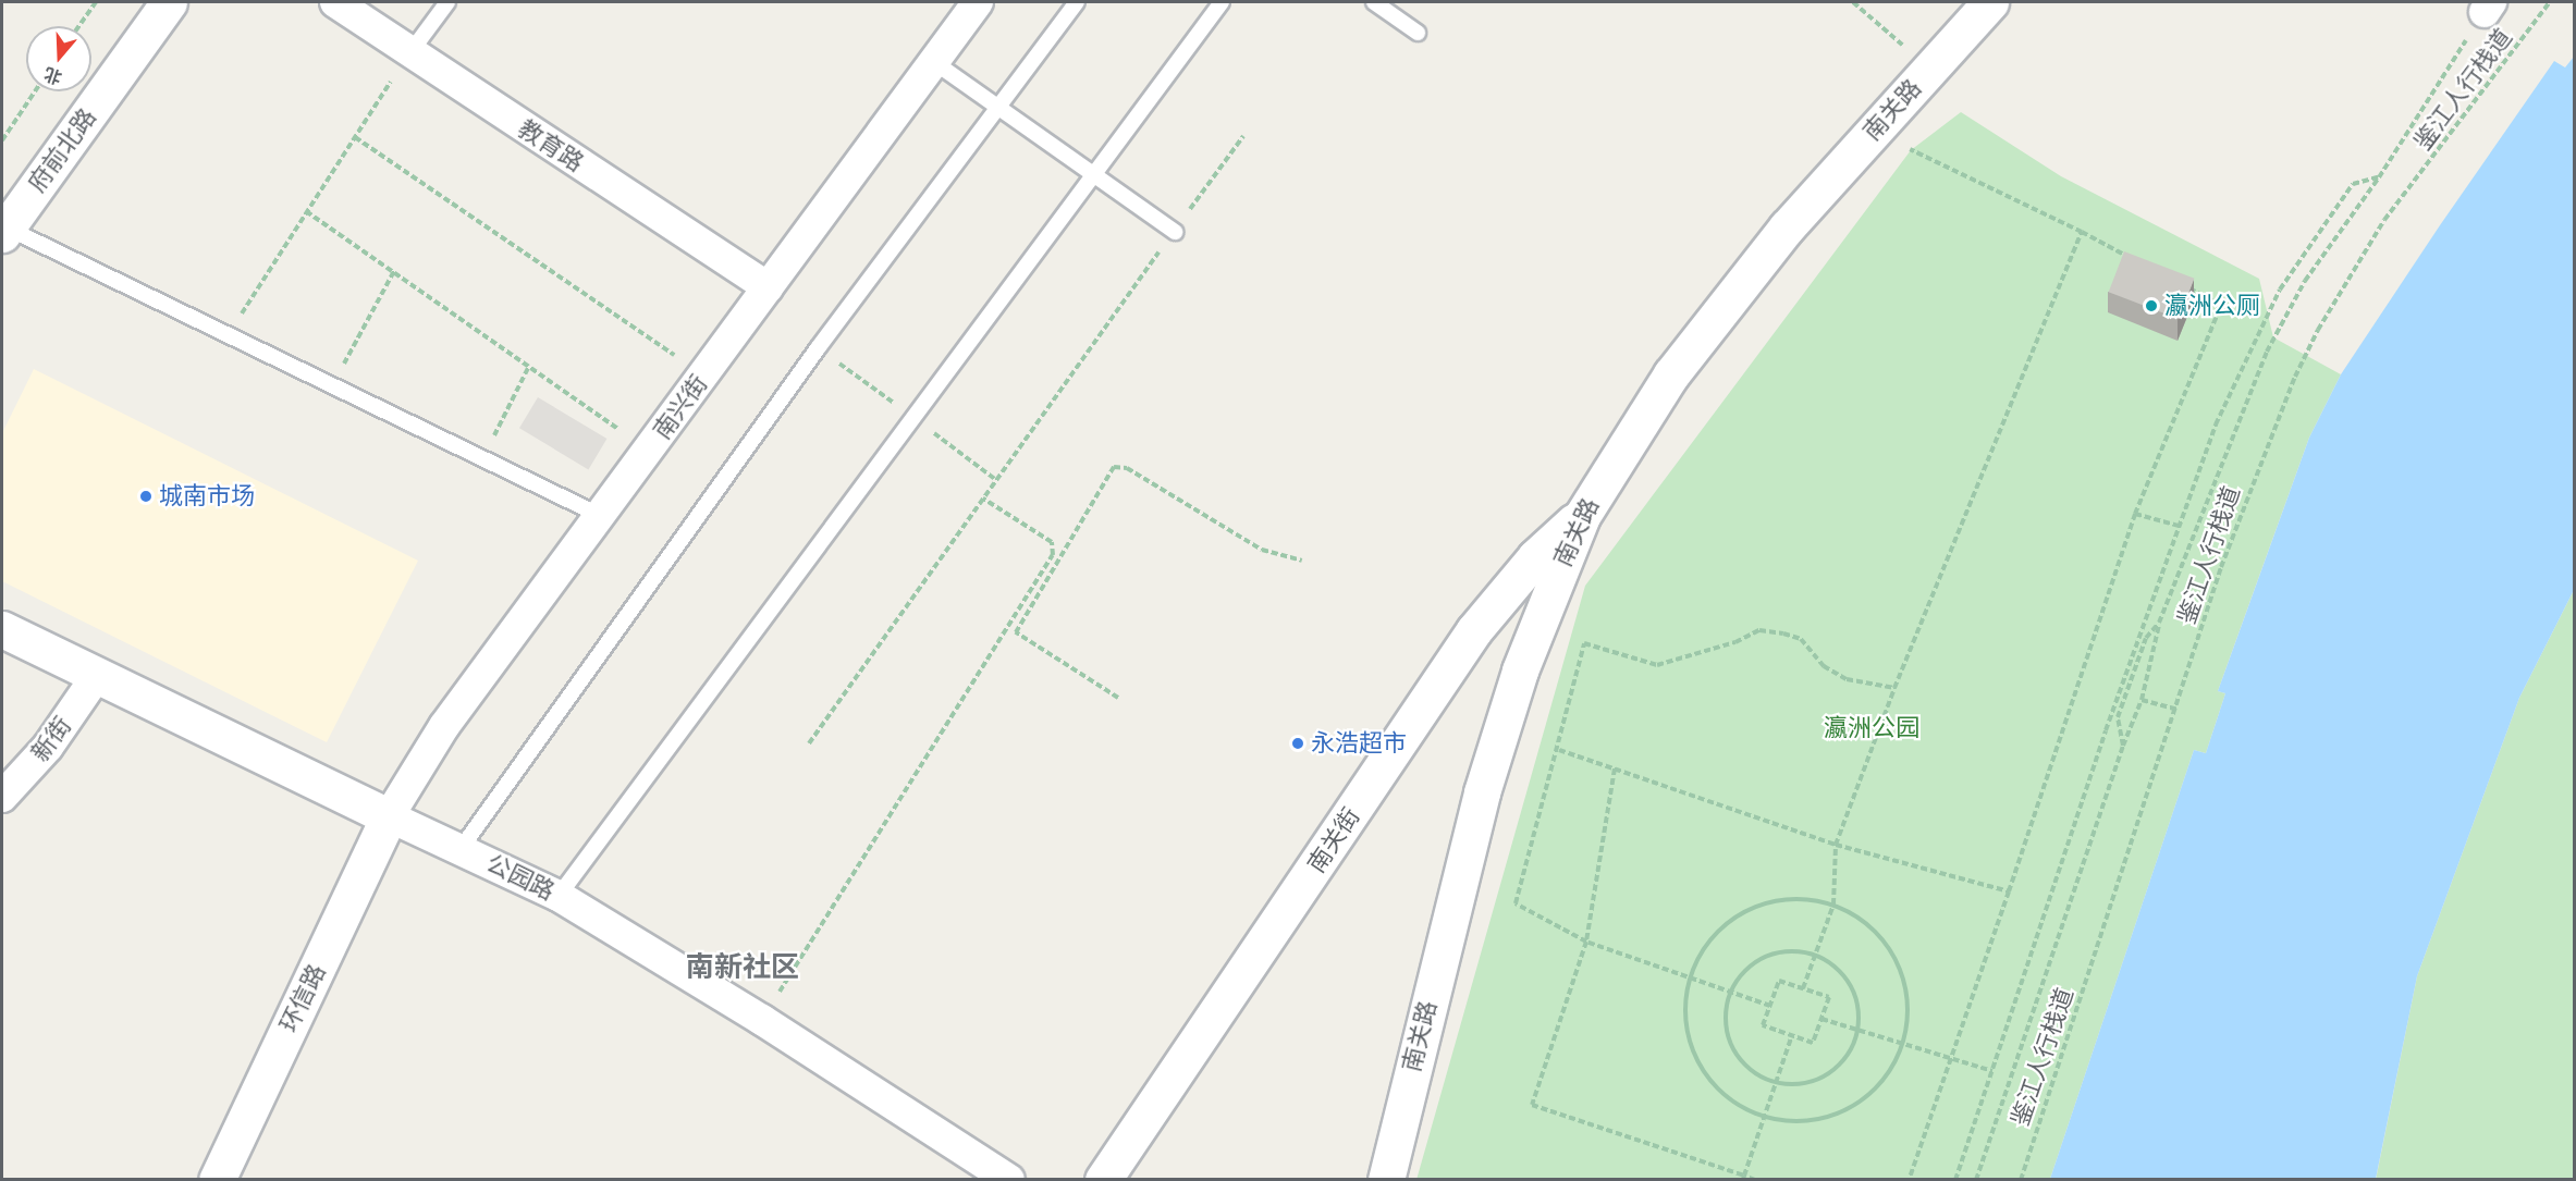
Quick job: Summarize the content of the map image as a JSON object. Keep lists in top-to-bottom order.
{
  "streets": {
    "street": [
      "南关路",
      "教育路",
      "府前北路",
      "南兴街",
      "新街",
      "南关街",
      "公园路",
      "环信路"
    ],
    "path": ["鉴江人行栈道"]
  },
  "crossings": [
    ["南关路", "南关街"],
    ["教育路", "南兴街"],
    ["南兴街", "公园路"],
    ["南兴街", "环信路"],
    ["新街", "公园路"],
    ["公园路", "环信路"]
  ],
  "districts": ["南新社区"],
  "parks": ["瀛洲公园"],
  "places": ["瀛洲公厕", "城南市场", "永浩超市"],
  "north": "bottom"
}
